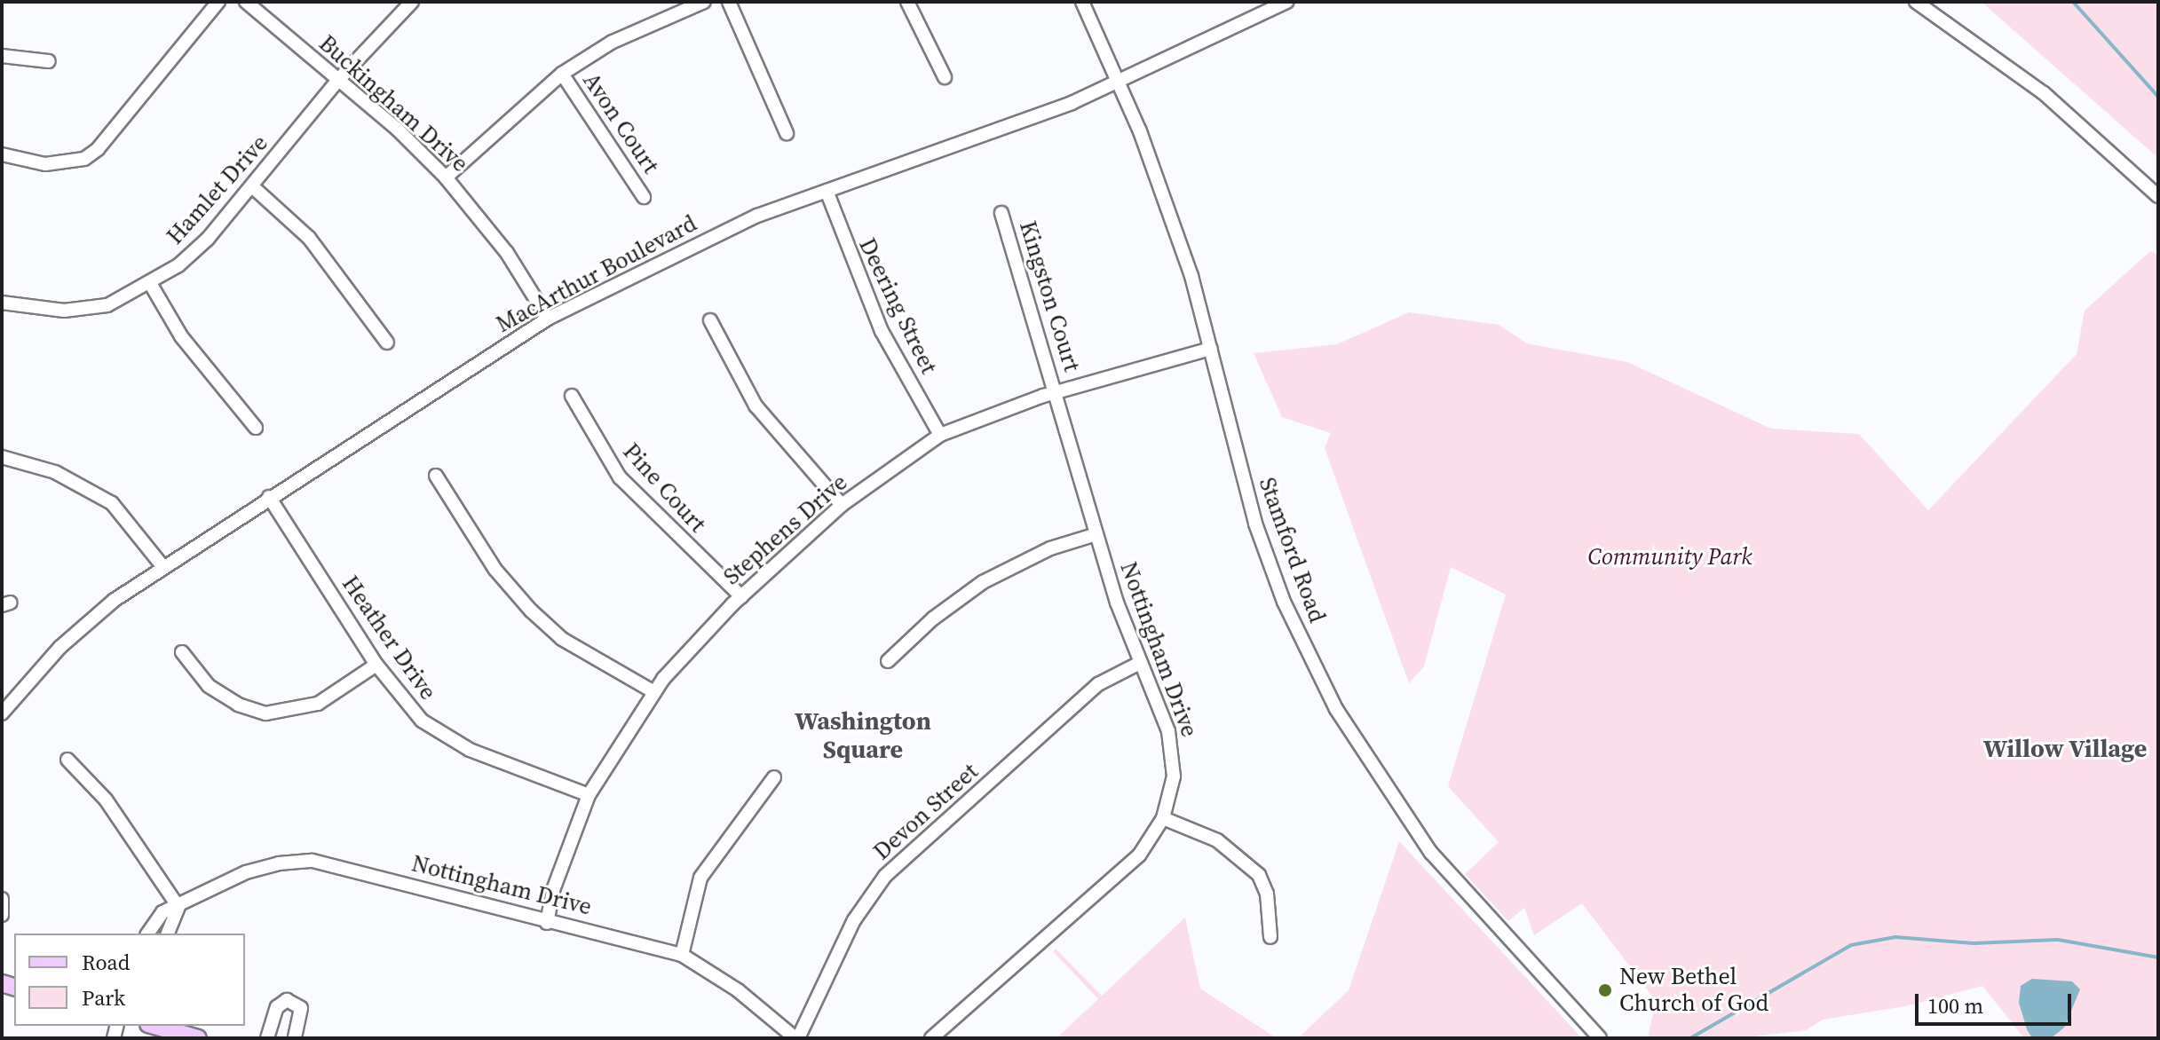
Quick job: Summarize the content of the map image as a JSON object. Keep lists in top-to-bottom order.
{
  "streets": {
    "street": [
      "Buckingham Drive",
      "Avon Court",
      "Hamlet Drive",
      "MacArthur Boulevard",
      "Kingston Court",
      "Deering Street",
      "Pine Court",
      "Stephens Drive",
      "Stamford Road",
      "Heather Drive",
      "Nottingham Drive",
      "Devon Street"
    ]
  },
  "crossings": [
    ["Buckingham Drive", "Hamlet Drive"],
    ["Buckingham Drive", "MacArthur Boulevard"],
    ["MacArthur Boulevard", "Deering Street"],
    ["MacArthur Boulevard", "Stamford Road"],
    ["MacArthur Boulevard", "Heather Drive"],
    ["Kingston Court", "Stephens Drive"],
    ["Kingston Court", "Nottingham Drive"],
    ["Deering Street", "Stephens Drive"],
    ["Pine Court", "Stephens Drive"],
    ["Stephens Drive", "Stamford Road"],
    ["Stephens Drive", "Heather Drive"],
    ["Stephens Drive", "Nottingham Drive"],
    ["Nottingham Drive", "Devon Street"]
  ],
  "districts": ["Washington Square", "Willow Village"],
  "parks": ["Community Park"],
  "places": ["New Bethel Church of God"],
  "legend": ["Road", "Park"],
  "scale_bar": "100 m"
}
